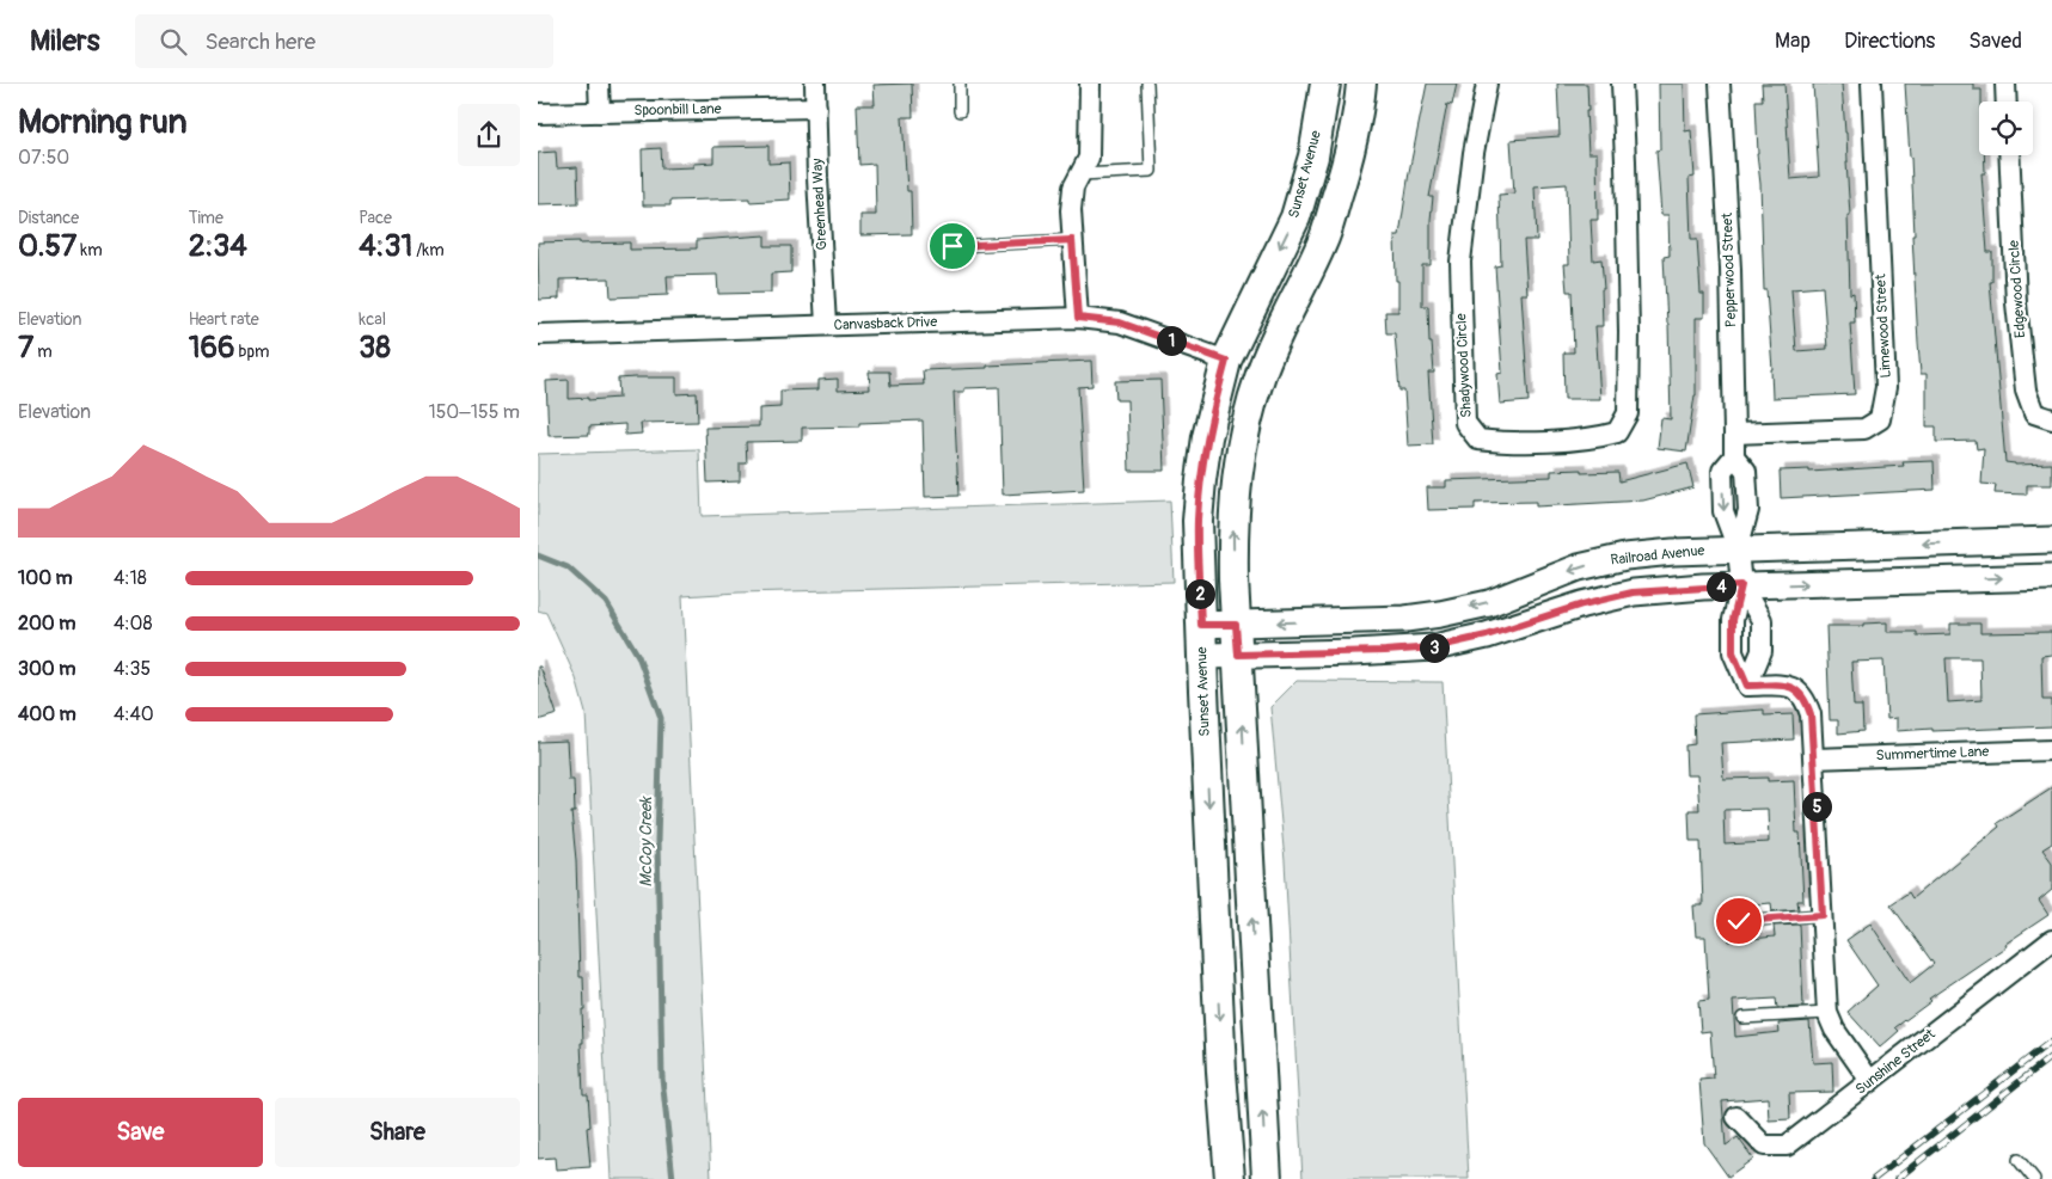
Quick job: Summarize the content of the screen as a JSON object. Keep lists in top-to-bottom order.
{
  "streets": {
    "main road": ["Sunset Avenue"],
    "street": [
      "Spoonbill Lane",
      "Greenhead Way",
      "Pepperwood Street",
      "Edgewood Circle",
      "Canvasback Drive",
      "Limewood Street",
      "Shadywood Circle",
      "Railroad Avenue",
      "Summertime Lane",
      "Sunshine Street"
    ]
  },
  "crossings": [
    ["Spoonbill Lane", "Greenhead Way"],
    ["Sunset Avenue", "Canvasback Drive"],
    ["Sunset Avenue", "Railroad Avenue"],
    ["Greenhead Way", "Canvasback Drive"],
    ["Pepperwood Street", "Limewood Street"],
    ["Pepperwood Street", "Railroad Avenue"]
  ],
  "water": ["McCoy Creek"],
  "page": {
    "header": "Milers",
    "search": "Search here",
    "nav": ["Map", "Directions", "Saved"],
    "heading": ["Morning run", "07:50"],
    "stats": [
      ["Distance", "0.57 km"],
      ["Time", "2:34"],
      ["Pace", "4:31 /km"],
      ["Elevation", "7 m"],
      ["Heart rate", "166 bpm"],
      ["kcal", "38"]
    ],
    "pins": [
      "1",
      "4",
      "2",
      "3",
      "5"
    ],
    "chart": ["Elevation", "150–155 m"],
    "list": [
      {
        "name": "100 m",
        "note": "4:18"
      },
      {
        "name": "200 m",
        "note": "4:08"
      },
      {
        "name": "300 m",
        "note": "4:35"
      },
      {
        "name": "400 m",
        "note": "4:40"
      }
    ],
    "buttons": ["Save", "Share"]
  }
}
